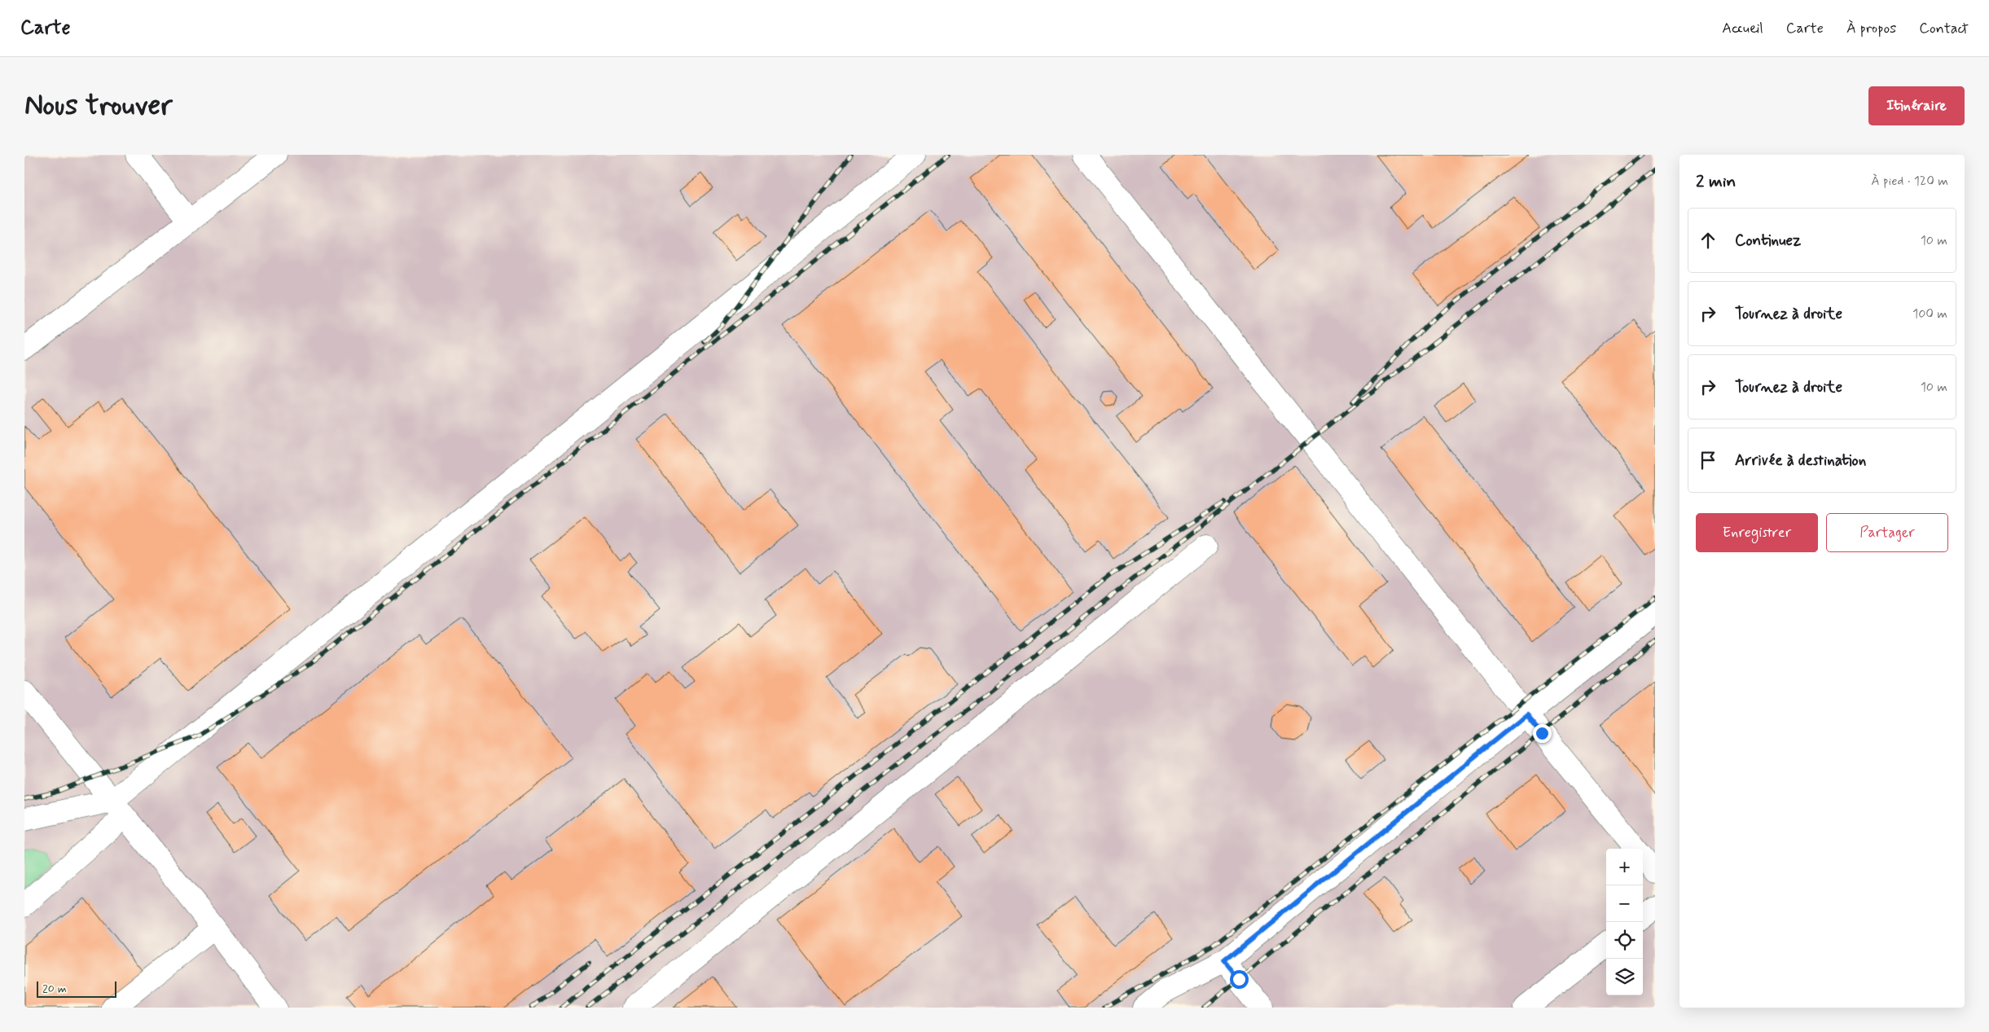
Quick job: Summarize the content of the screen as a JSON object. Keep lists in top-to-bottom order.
{
  "scale_bar": "20 m",
  "page": {
    "header": "Carte",
    "nav": [
      "Accueil",
      "Carte",
      "À propos",
      "Contact"
    ],
    "buttons": [
      "Itinéraire",
      ["Enregistrer", "Partager"]
    ],
    "title": "Nous trouver",
    "heading": ["2 min", "À pied · 120 m"],
    "list": [
      ["Continuez", "10 m"],
      ["Tournez à droite", "100 m"],
      ["Tournez à droite", "10 m"],
      "Arrivée à destination"
    ],
    "map_buttons": ["+", "−"],
    "scale": "20 m"
  }
}
